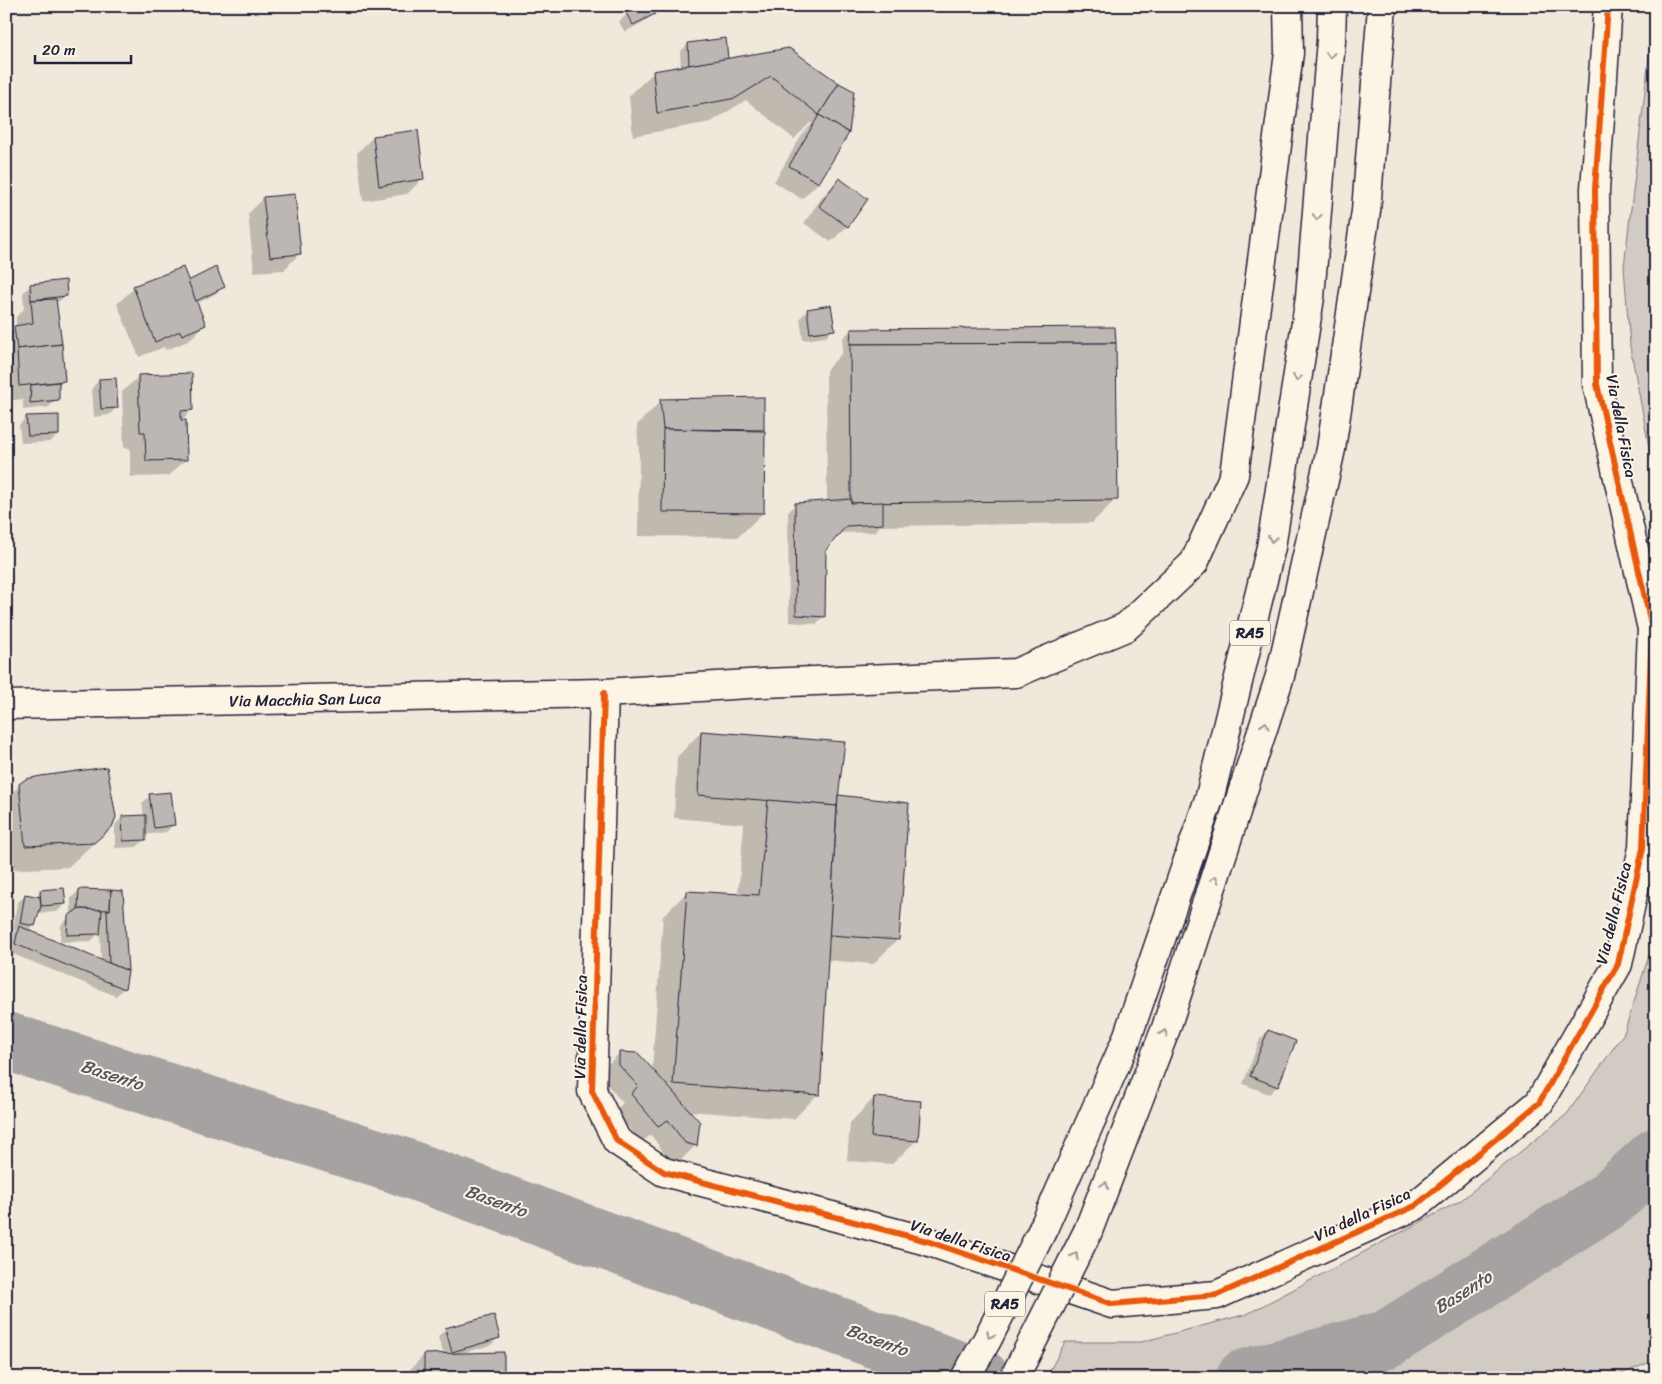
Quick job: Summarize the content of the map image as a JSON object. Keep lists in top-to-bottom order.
{
  "streets": {
    "main road": ["Via della Fisica", "RA5", "Via Macchia San Luca"]
  },
  "crossings": [
    ["Via della Fisica", "Via Macchia San Luca"]
  ],
  "water": ["Basento"],
  "scale_bar": "20 m"
}
